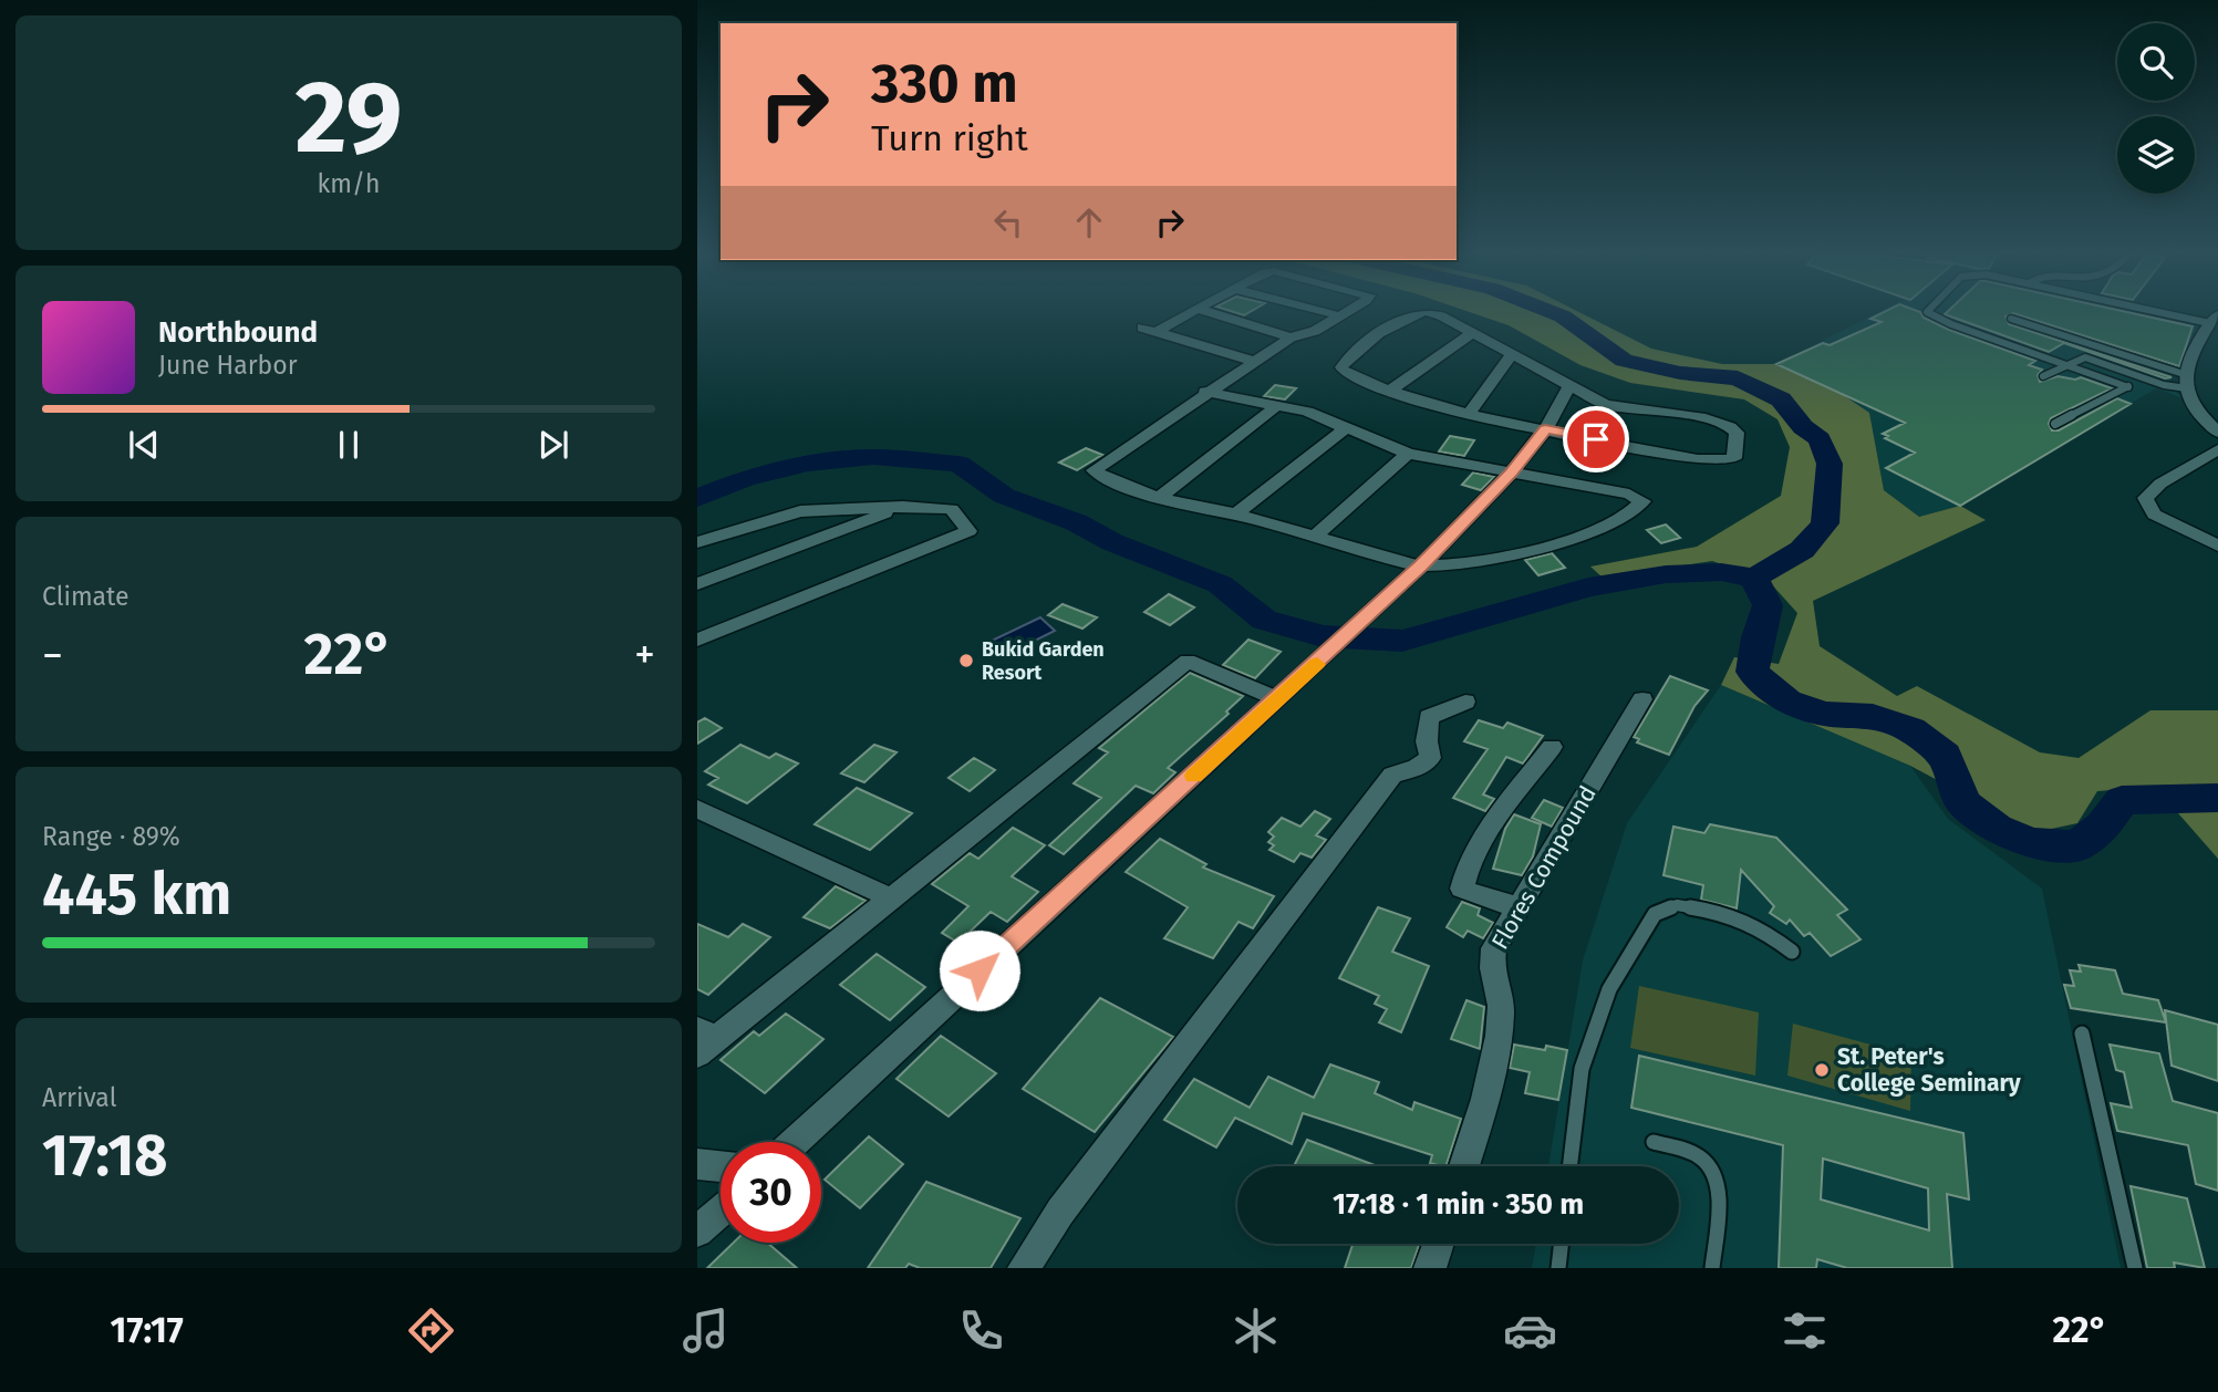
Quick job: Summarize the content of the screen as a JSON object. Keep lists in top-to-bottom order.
{
  "streets": {
    "street": ["Flores Compound"]
  },
  "places": ["Bukid Garden Resort", "St. Peter's College Seminary"],
  "page": {
    "tile": [
      ["29", "km/h"],
      "Climate",
      ["Range · 89%", "445 km"],
      ["Arrival", "17:18"]
    ],
    "turn": ["330 m", "Turn right"],
    "song": ["Northbound", "June Harbor"],
    "heat": ["−", "22°", "+"],
    "limit": "30",
    "trip": "17:18 · 1 min · 350 m",
    "tabs": ["17:17", "22°"]
  }
}
